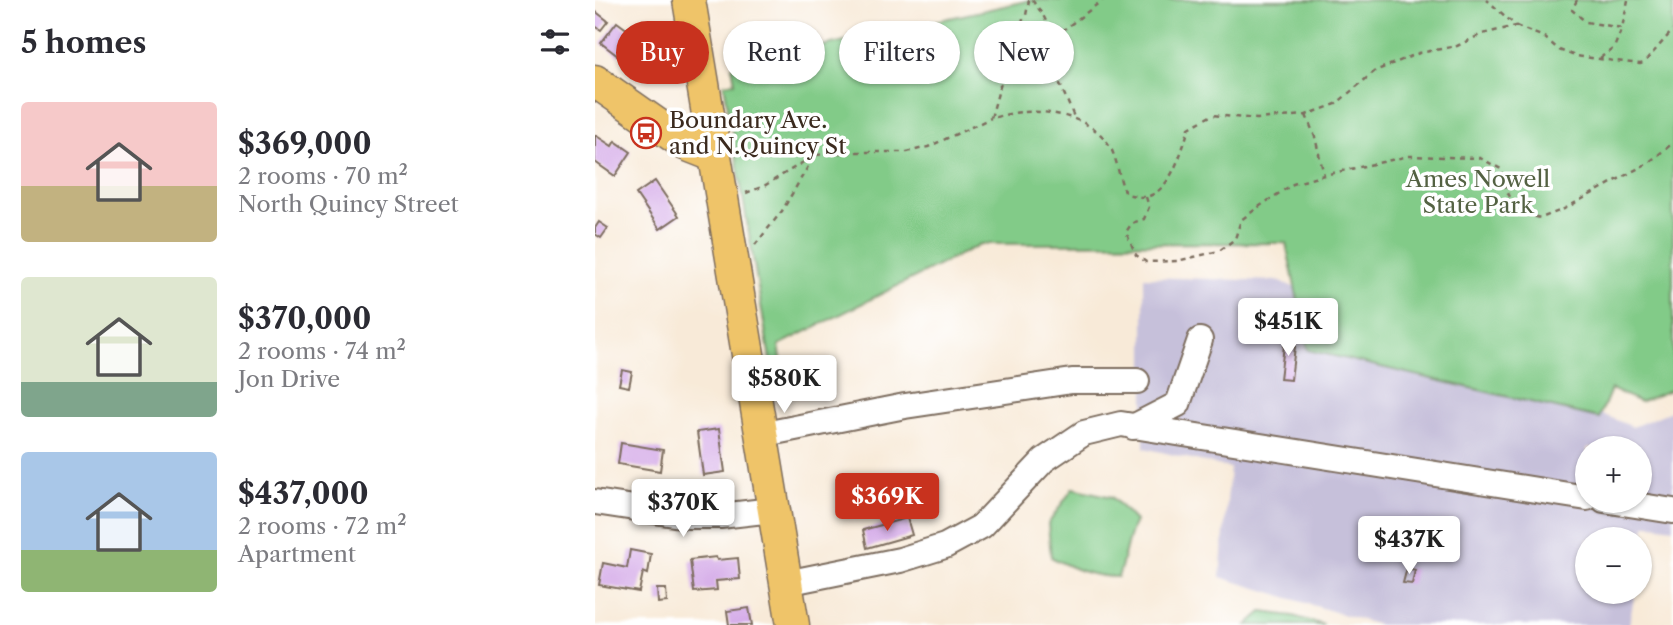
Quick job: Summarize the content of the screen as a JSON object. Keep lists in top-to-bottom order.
{
  "parks": ["Ames Nowell State Park"],
  "places": {
    "bus stop": ["Boundary Ave. and N.Quincy St"]
  },
  "page": {
    "heading": "5 homes",
    "chip": [
      "Buy",
      "Rent",
      "Filters",
      "New"
    ],
    "list": [
      {
        "name": "$369,000",
        "note": "2 rooms · 70 m² · North Quincy Street"
      },
      {
        "name": "$370,000",
        "note": "2 rooms · 74 m² · Jon Drive"
      },
      {
        "name": "$437,000",
        "note": "2 rooms · 72 m² · Apartment"
      }
    ],
    "price": [
      "$451K",
      "$580K",
      "$369K",
      "$370K",
      "$437K"
    ],
    "map_buttons": ["+", "−"]
  }
}
